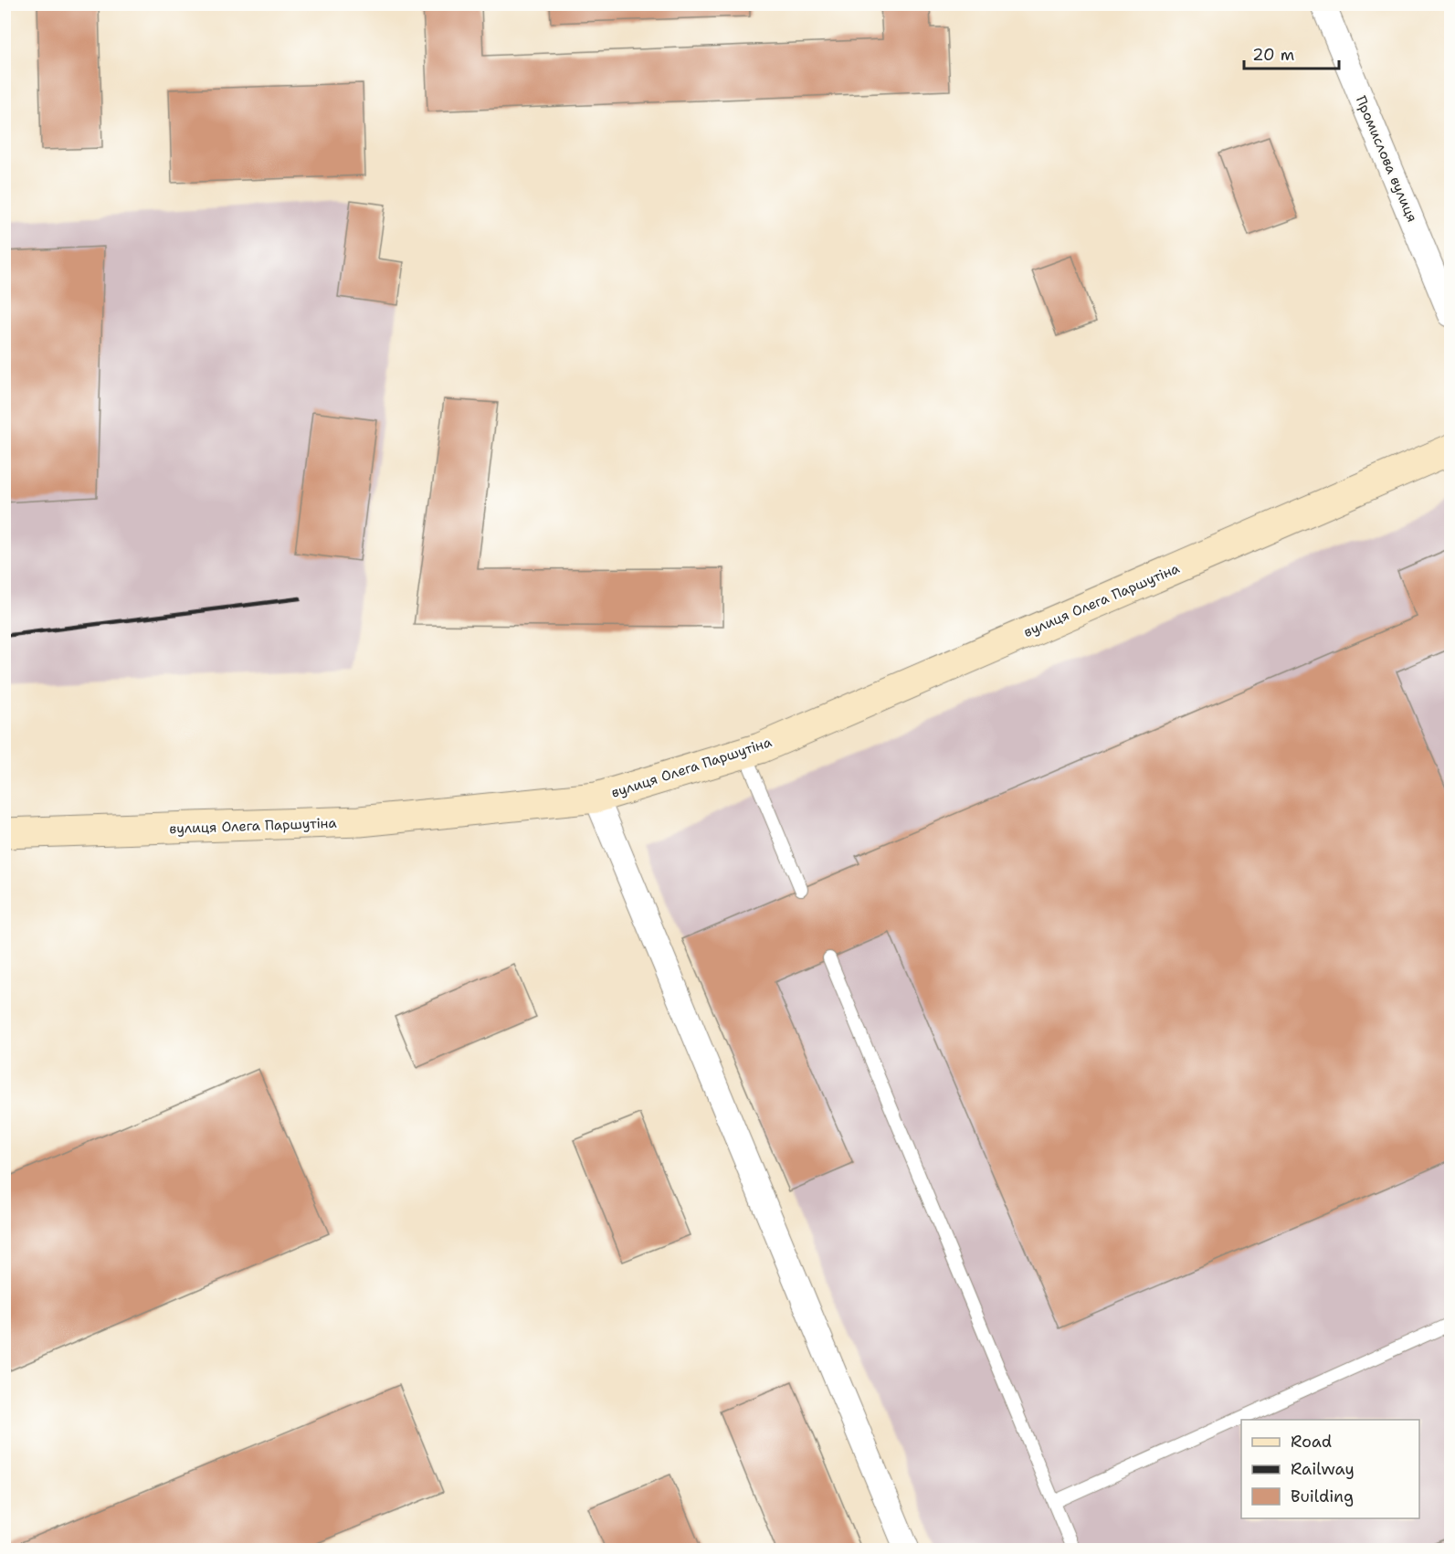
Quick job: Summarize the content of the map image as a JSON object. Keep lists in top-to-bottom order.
{
  "streets": {
    "street": ["Промислова вулиця", "вулиця Олега Паршутіна"]
  },
  "legend": ["Road", "Railway", "Building"],
  "scale_bar": "20 m"
}
